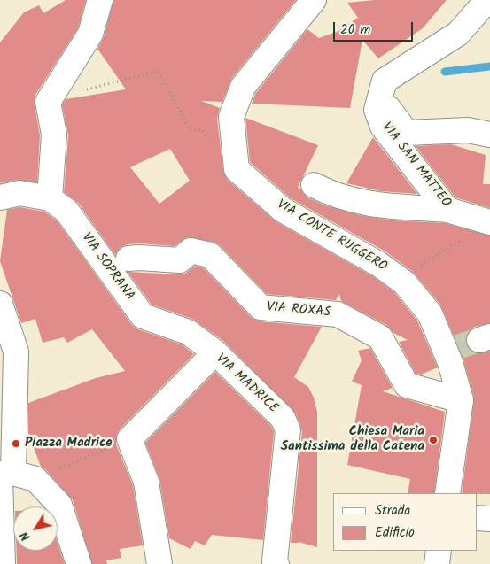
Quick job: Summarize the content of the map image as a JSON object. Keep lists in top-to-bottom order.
{
  "streets": {
    "street": [
      "VIA SAN MATTEO",
      "VIA CONTE RUGGERO",
      "VIA SOPRANA",
      "VIA ROXAS",
      "VIA MADRICE"
    ]
  },
  "crossings": [
    ["VIA CONTE RUGGERO", "VIA ROXAS"],
    ["VIA SOPRANA", "VIA MADRICE"]
  ],
  "places": ["Chiesa Maria Santissima della Catena", "Piazza Madrice"],
  "legend": ["Strada", "Edificio"],
  "scale_bar": "20 m",
  "north": "bottom left"
}
